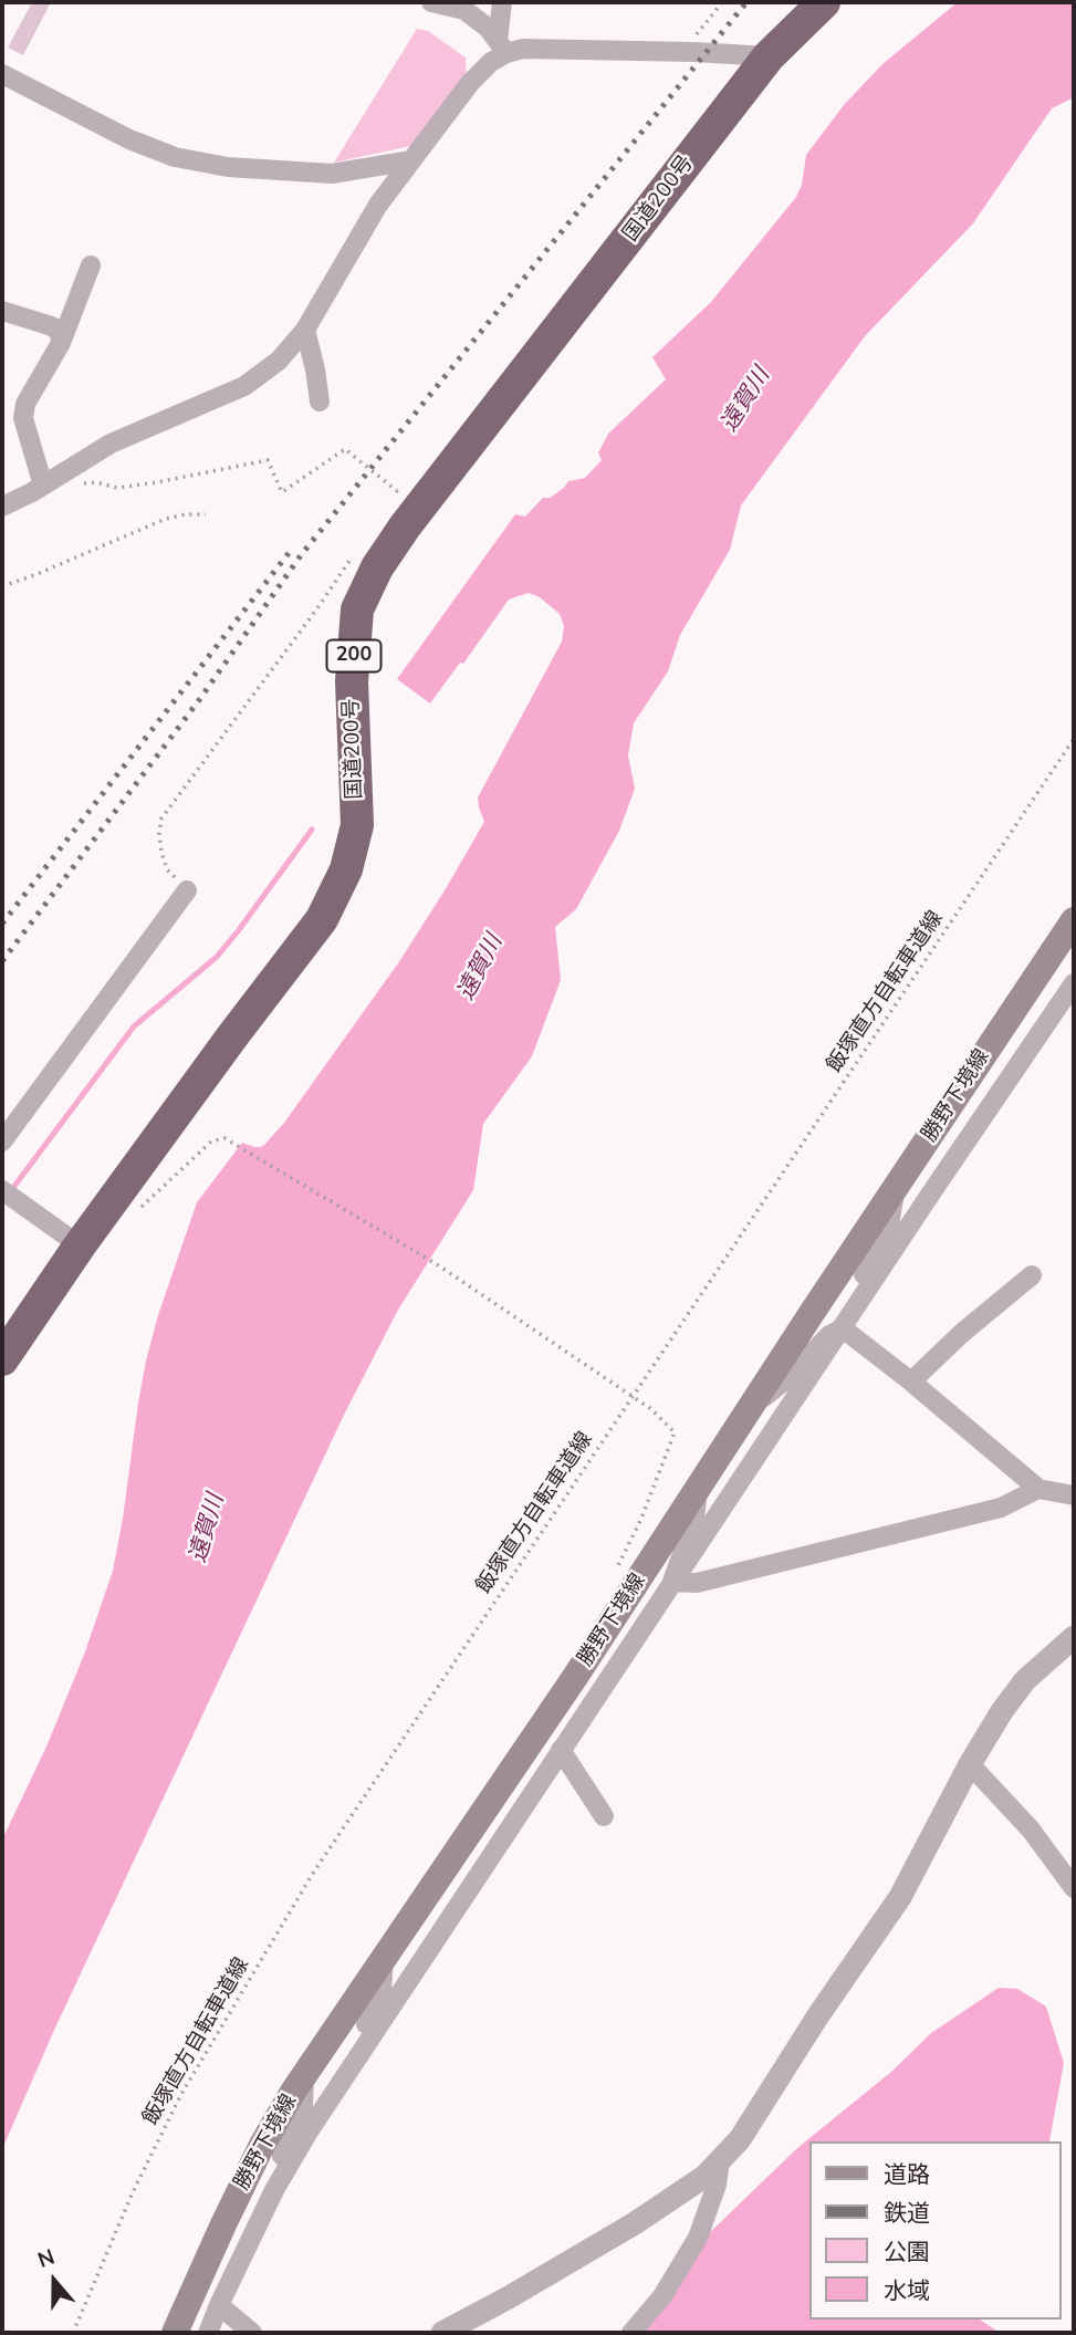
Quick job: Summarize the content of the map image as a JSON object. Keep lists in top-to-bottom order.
{
  "streets": {
    "highway": ["国道200号", "200"],
    "main road": ["勝野下境線"],
    "path": ["飯塚直方自転車道線"]
  },
  "water": ["遠賀川"],
  "legend": [
    "道路",
    "鉄道",
    "公園",
    "水域"
  ],
  "north": "top"
}
